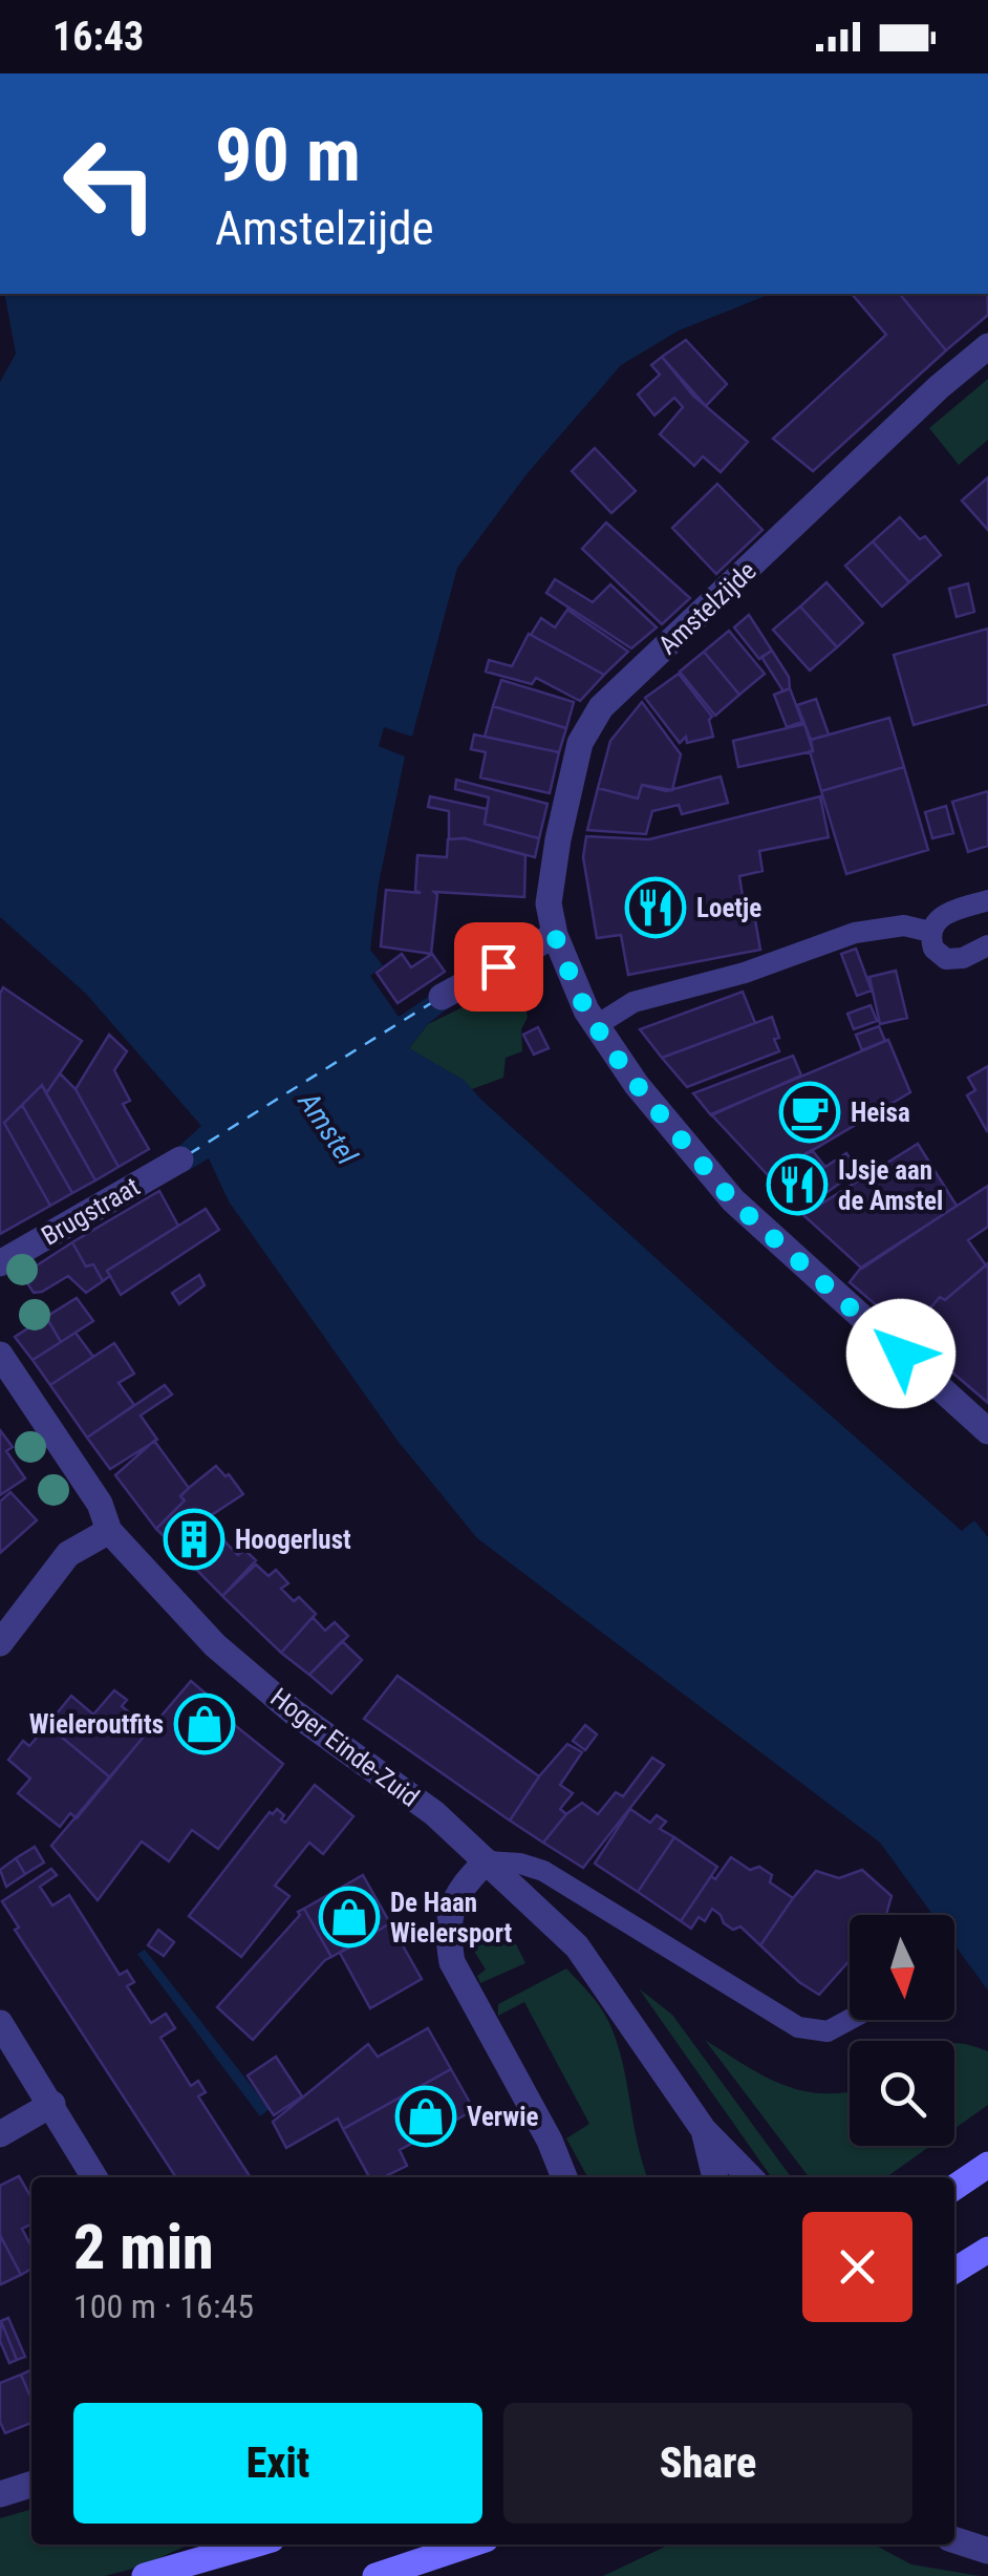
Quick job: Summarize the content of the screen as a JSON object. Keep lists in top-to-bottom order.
{
  "streets": {
    "street": ["Amstelzijde", "Brugstraat", "Hoger Einde-Zuid"]
  },
  "water": ["Amstel"],
  "places": {
    "restaurant": ["Loetje", "IJsje aan de Amstel"],
    "cafe": ["Heisa"],
    "building": ["Hoogerlust"],
    "shop": ["Wieleroutfits", "De Haan Wielersport", "Verwie"]
  },
  "north": "bottom",
  "page": {
    "status": "16:43",
    "turn": ["90 m", "Amstelzijde"],
    "heading": ["2 min", "100 m · 16:45"],
    "buttons": ["Exit", "Share"]
  }
}
